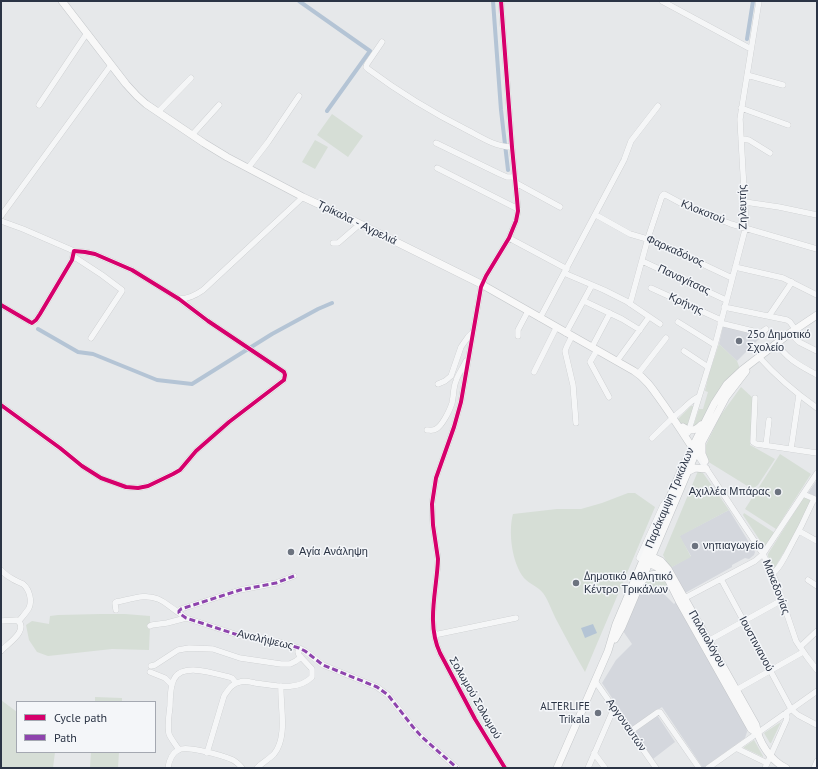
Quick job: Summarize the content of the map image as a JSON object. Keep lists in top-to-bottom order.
{
  "streets": {
    "main road": ["Τρίκαλα - Αγρελιά", "Παράκαμψη Τρικάλων", "Παλαιολόγου"],
    "street": [
      "Ζηλευτής",
      "Κλοκοτού",
      "Φαρκαδόνος",
      "Παναγίτσας",
      "Κρήνης",
      "Μακεδονίας",
      "Αναλήψεως",
      "Ιουστινιανού",
      "Σολωμού Σολωμού",
      "Αργοναυτών"
    ]
  },
  "crossings": [
    ["Ζηλευτής", "Κλοκοτού"],
    ["Ζηλευτής", "Τρίκαλα - Αγρελιά"],
    ["Ζηλευτής", "Φαρκαδόνος"],
    ["Ζηλευτής", "Παναγίτσας"],
    ["Ζηλευτής", "Κρήνης"],
    ["Κλοκοτού", "Φαρκαδόνος"],
    ["Τρίκαλα - Αγρελιά", "Παράκαμψη Τρικάλων"],
    ["Τρίκαλα - Αγρελιά", "Μακεδονίας"],
    ["Παράκαμψη Τρικάλων", "Μακεδονίας"],
    ["Παράκαμψη Τρικάλων", "Παλαιολόγου"],
    ["Παράκαμψη Τρικάλων", "Αργοναυτών"]
  ],
  "places": [
    "25ο Δημοτικό Σχολείο",
    "Αχιλλέα Μπάρας",
    "νηπιαγωγείο",
    "Αγία Ανάληψη",
    "Δημοτικό Αθλητικό Κέντρο Τρικάλων",
    "ALTERLIFE Trikala"
  ],
  "legend": ["Cycle path", "Path"]
}
